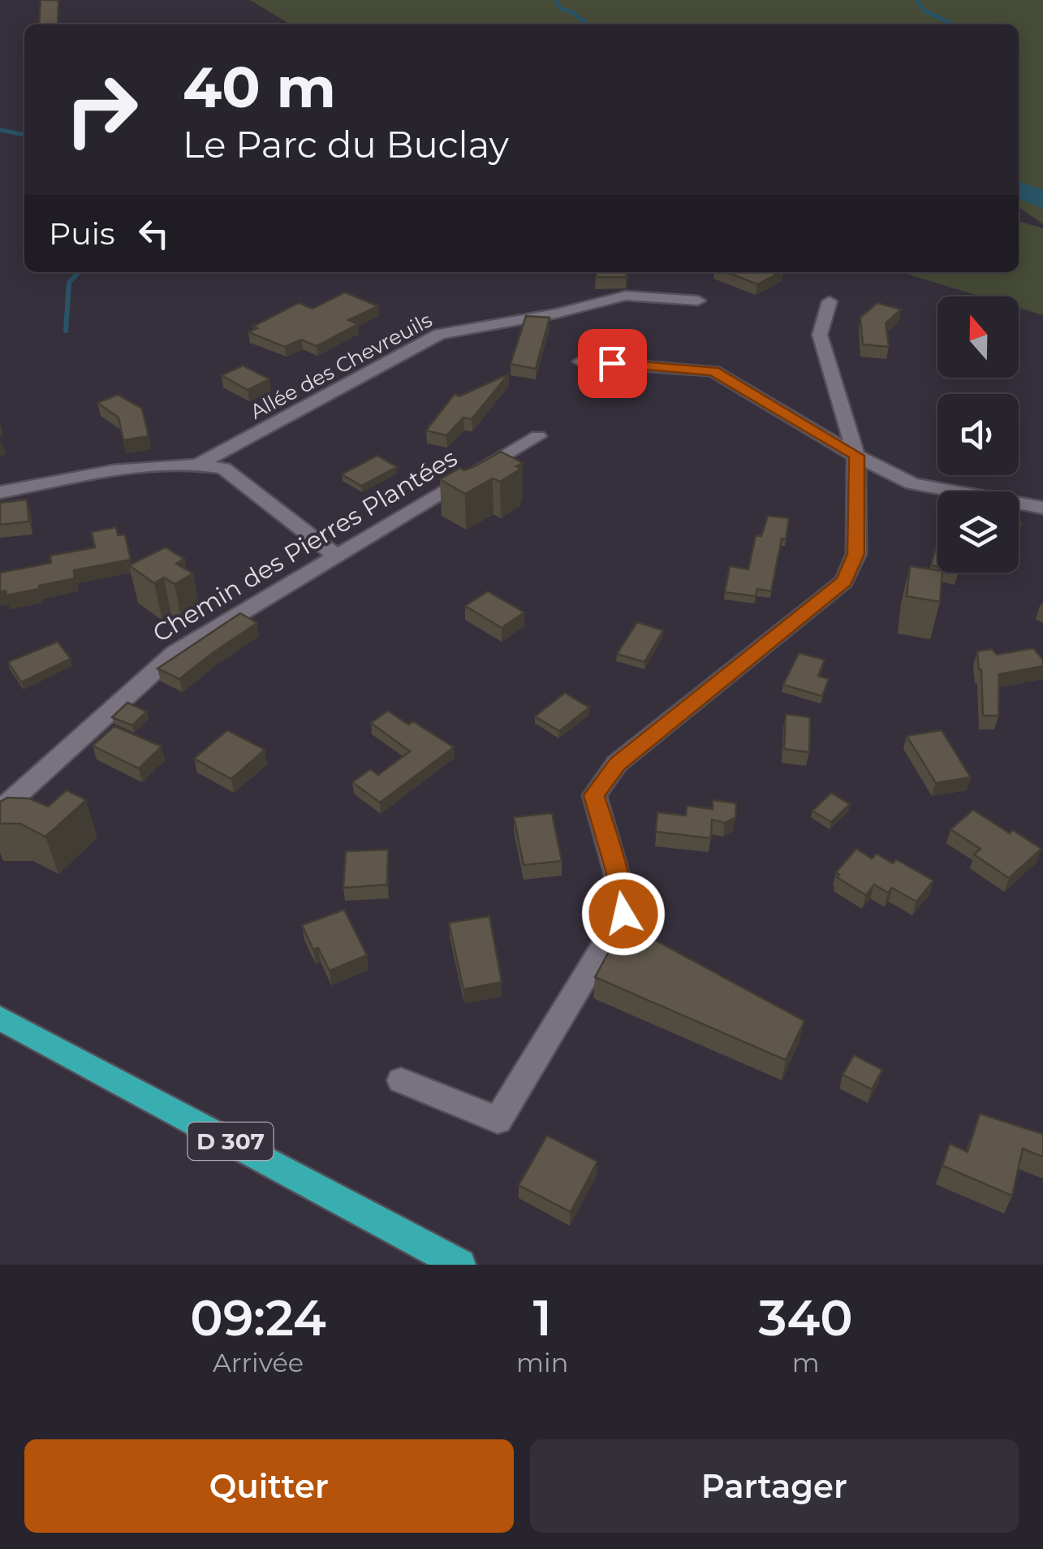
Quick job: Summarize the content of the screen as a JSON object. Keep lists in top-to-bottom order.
{
  "streets": {
    "main road": ["D 307"],
    "street": ["Allée des Chevreuils", "Chemin des Pierres Plantées"]
  },
  "north": "top",
  "page": {
    "turn": ["40 m", "Le Parc du Buclay"],
    "then": "Puis",
    "eta": [
      "09:24",
      "Arrivée",
      "1",
      "min",
      "340",
      "m"
    ],
    "buttons": ["Quitter", "Partager"]
  }
}
